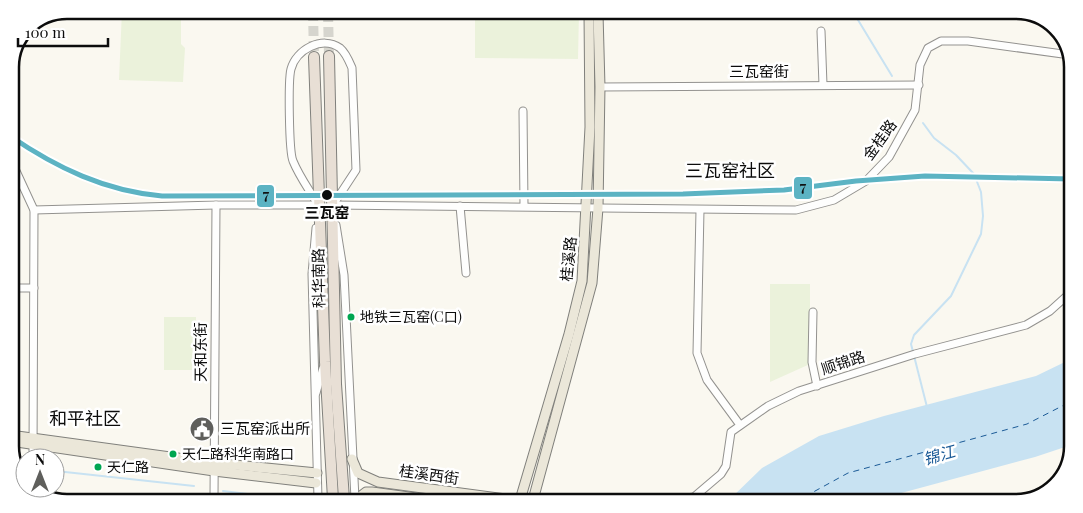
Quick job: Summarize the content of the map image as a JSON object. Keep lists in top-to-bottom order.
{
  "streets": {
    "highway": ["科华南路"],
    "main road": ["桂溪路", "桂溪西街"],
    "street": [
      "三瓦窑街",
      "金桂路",
      "天和东街",
      "顺锦路"
    ]
  },
  "crossings": [
    ["三瓦窑街", "金桂路"],
    ["三瓦窑街", "桂溪路"],
    ["金桂路", "桂溪路"],
    ["金桂路", "科华南路"]
  ],
  "districts": ["三瓦窑社区", "和平社区"],
  "water": ["锦江"],
  "places": {
    "other": [
      "三瓦窑",
      "地铁三瓦窑(C口)",
      "天仁路科华南路口",
      "天仁路"
    ],
    "public building": ["三瓦窑派出所"]
  },
  "lines": ["transit line 7"],
  "scale_bar": "100 m",
  "north": "top"
}
